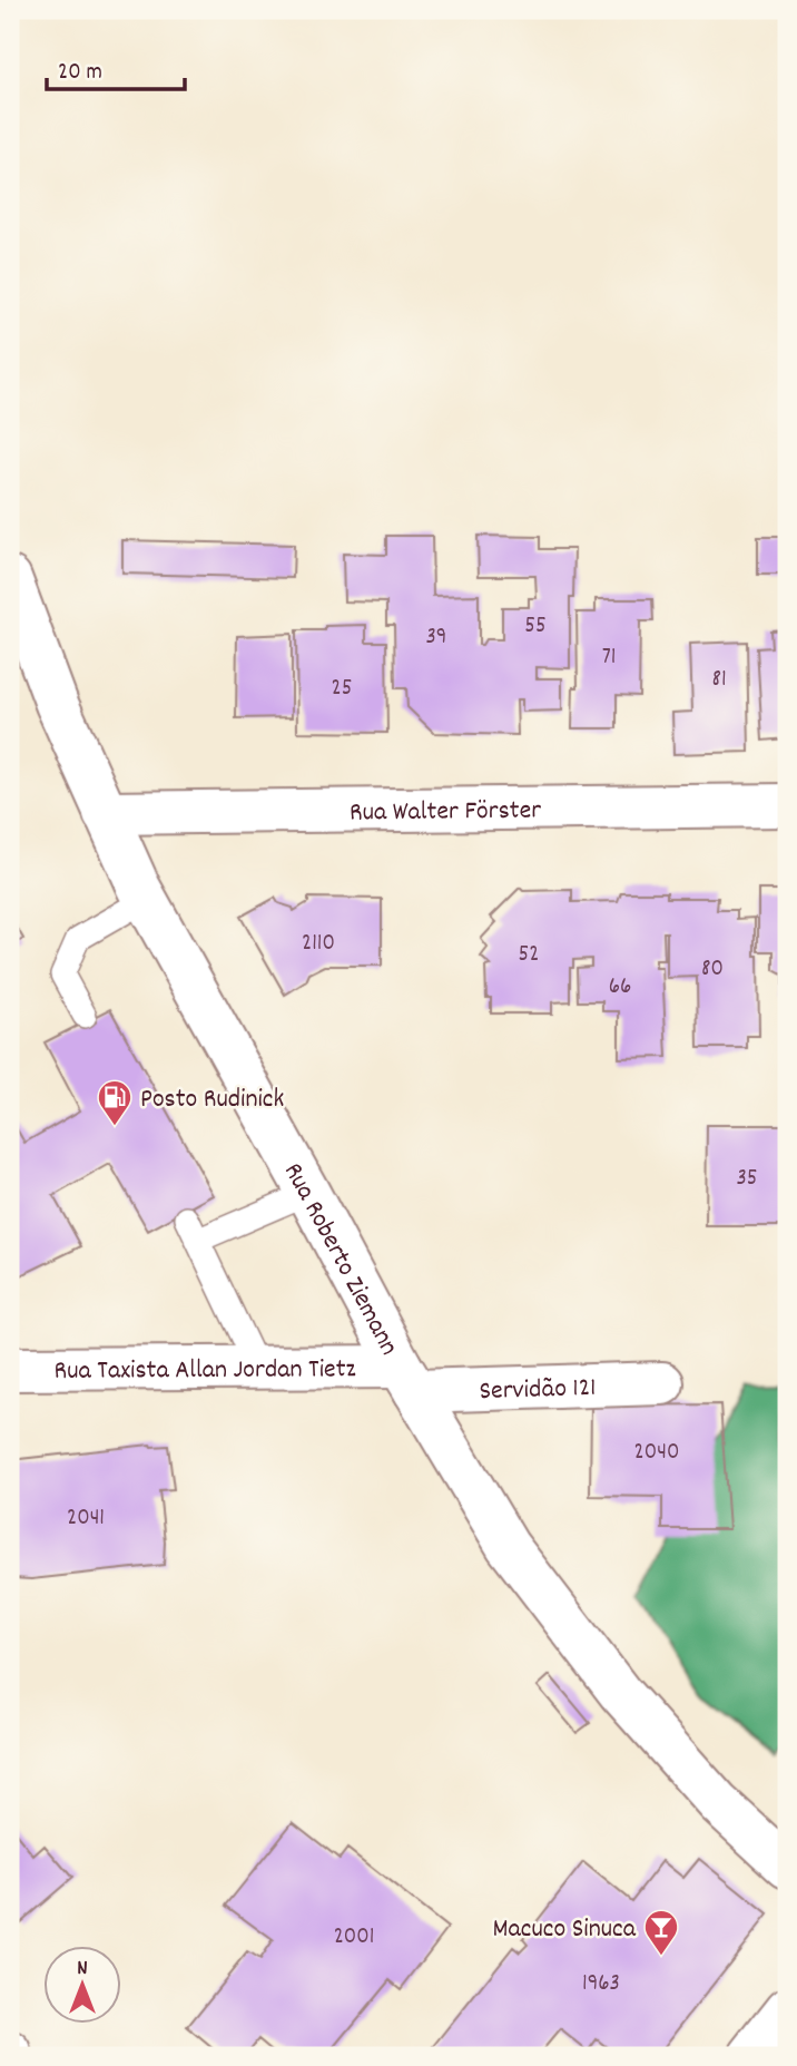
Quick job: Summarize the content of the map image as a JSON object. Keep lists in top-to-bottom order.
{
  "streets": {
    "main road": [
      "Rua Walter Förster",
      "Rua Roberto Ziemann",
      "Rua Taxista Allan Jordan Tietz",
      "Servidão 121"
    ]
  },
  "crossings": [
    ["Rua Walter Förster", "Rua Roberto Ziemann"],
    ["Rua Roberto Ziemann", "Rua Taxista Allan Jordan Tietz"],
    ["Rua Roberto Ziemann", "Servidão 121"],
    ["Rua Taxista Allan Jordan Tietz", "Servidão 121"]
  ],
  "places": {
    "fuel station": ["Posto Rudinick"],
    "bar": ["Macuco Sinuca"]
  },
  "house_numbers": [
    "55",
    "39",
    "71",
    "81",
    "25",
    "2110",
    "52",
    "80",
    "66",
    "35",
    "2040",
    "2041",
    "2001",
    "1963"
  ],
  "scale_bar": "20 m",
  "north": "top"
}
